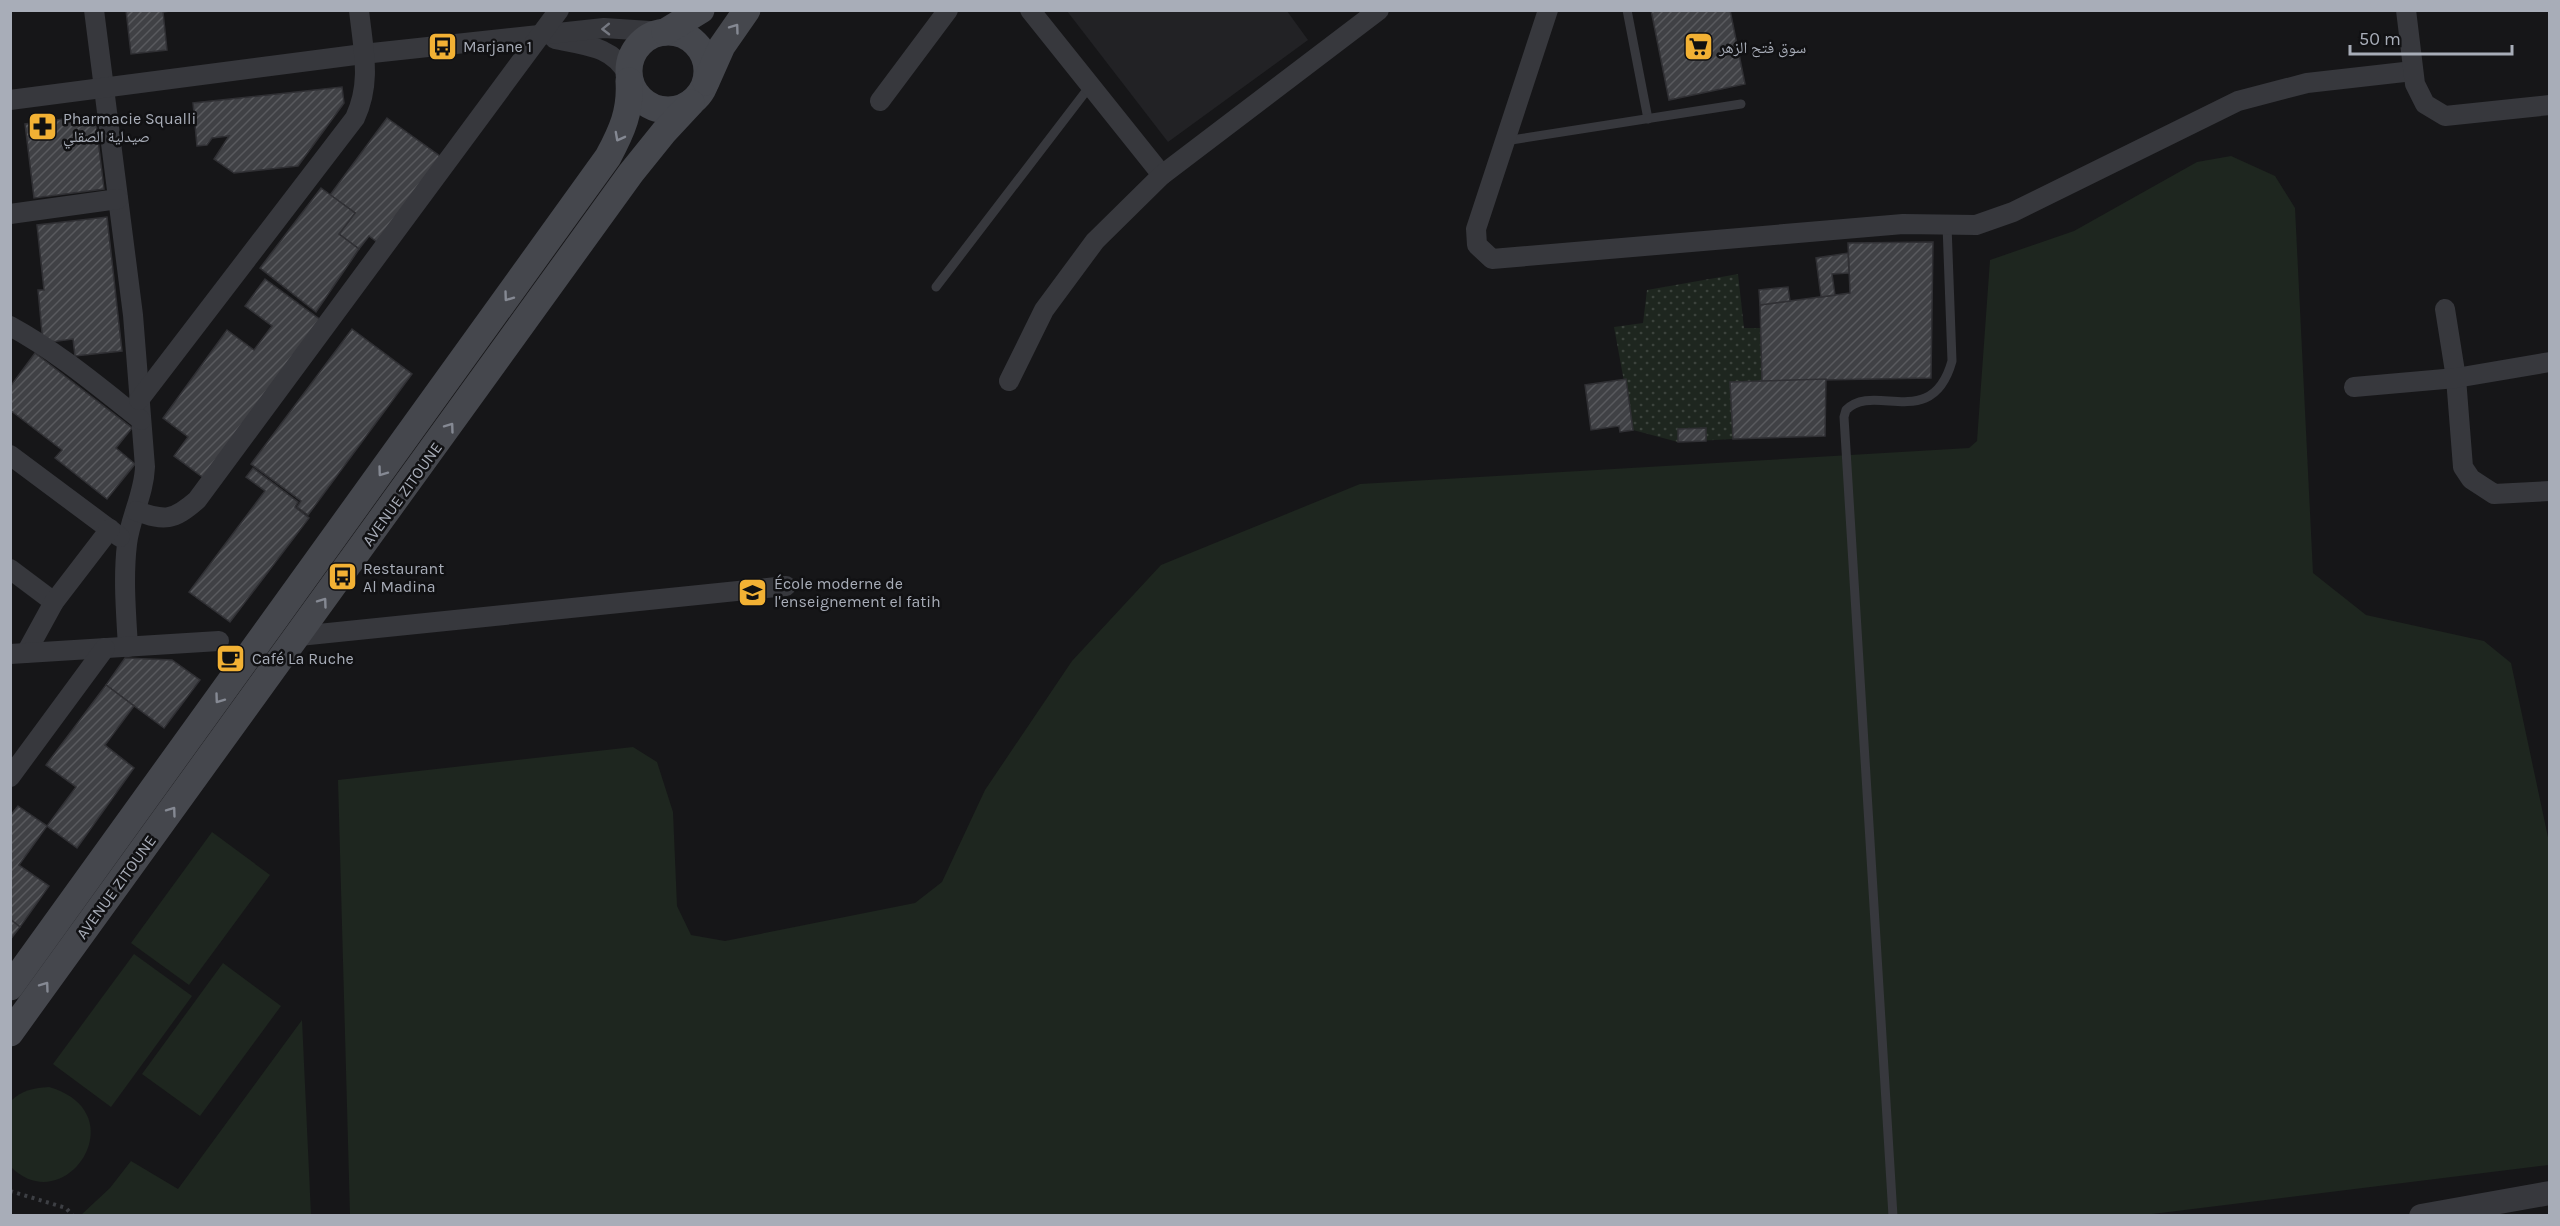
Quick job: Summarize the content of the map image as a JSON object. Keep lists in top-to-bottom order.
{
  "streets": {
    "main road": ["AVENUE ZITOUNE"]
  },
  "places": {
    "bus stop": ["Marjane 1", "Restaurant Al Madina"],
    "supermarket": ["سوق فتح الزهر"],
    "pharmacy": ["Pharmacie Squalli صيدلية الصقلي"],
    "school or university": ["École moderne de l'enseignement el fatih"],
    "cafe": ["Café La Ruche"]
  },
  "scale_bar": "50 m"
}
